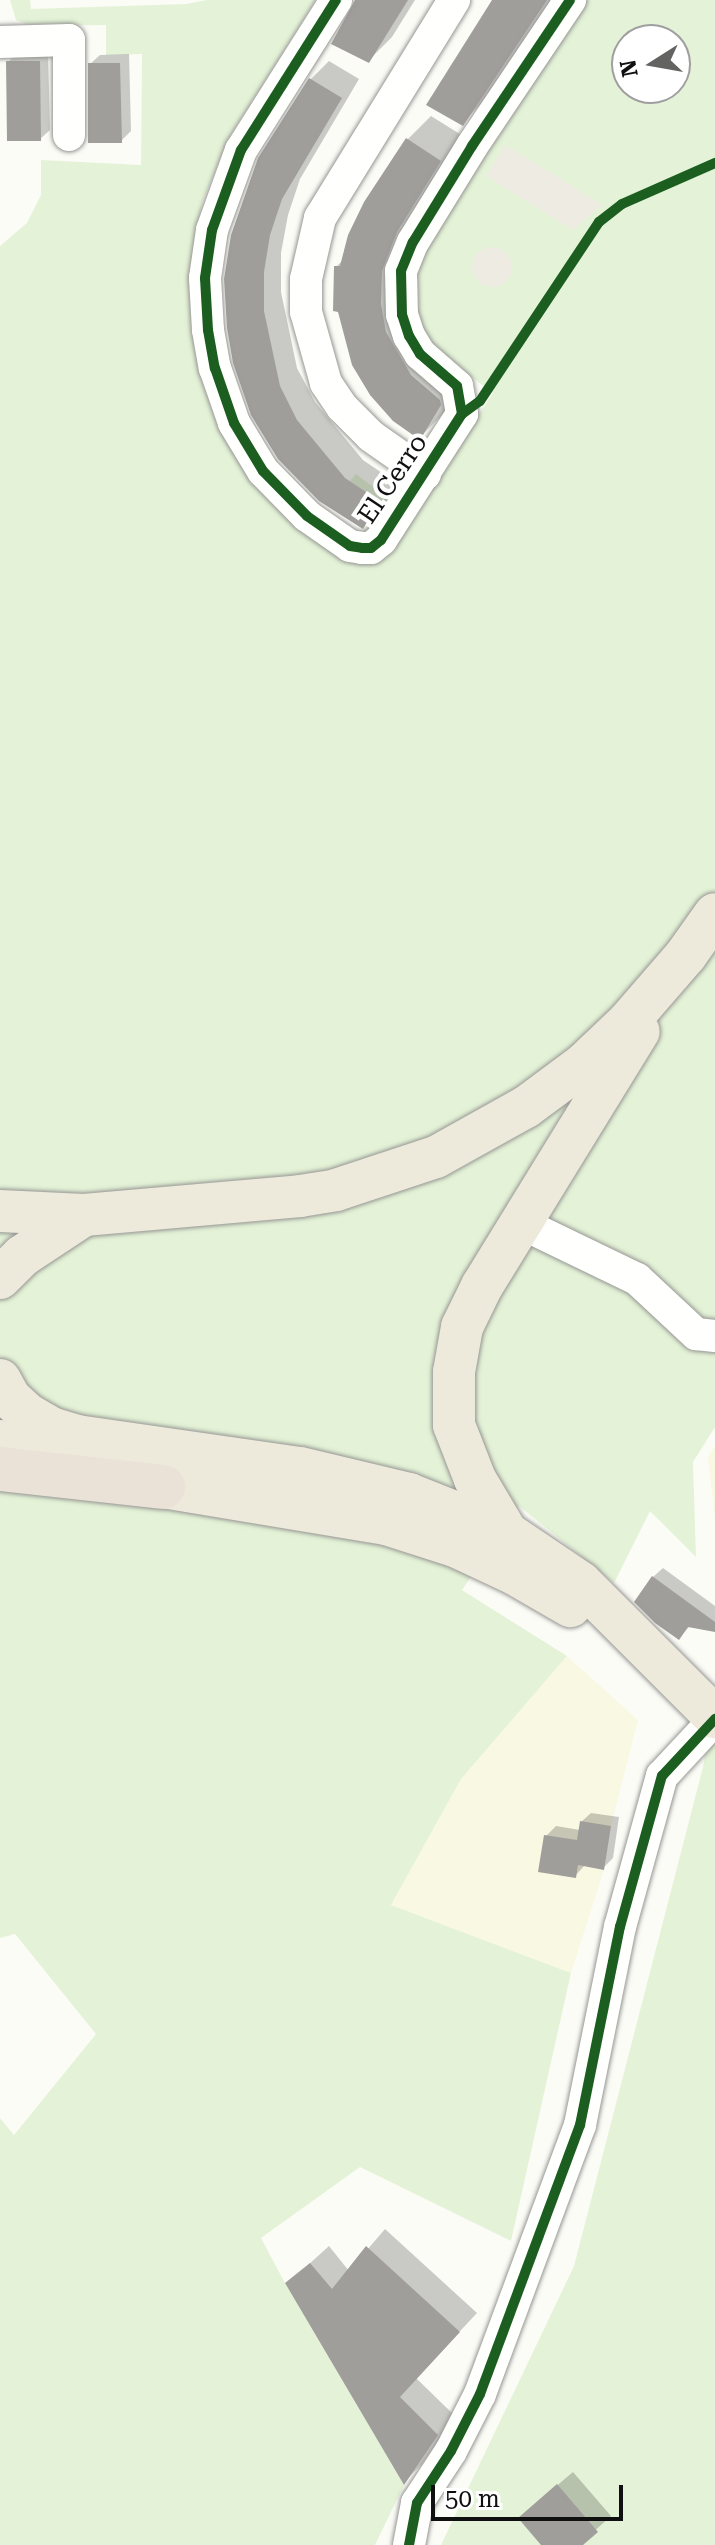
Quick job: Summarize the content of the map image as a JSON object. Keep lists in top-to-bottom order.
{
  "streets": {
    "street": ["El Cerro"]
  },
  "scale_bar": "50 m",
  "north": "left"
}
